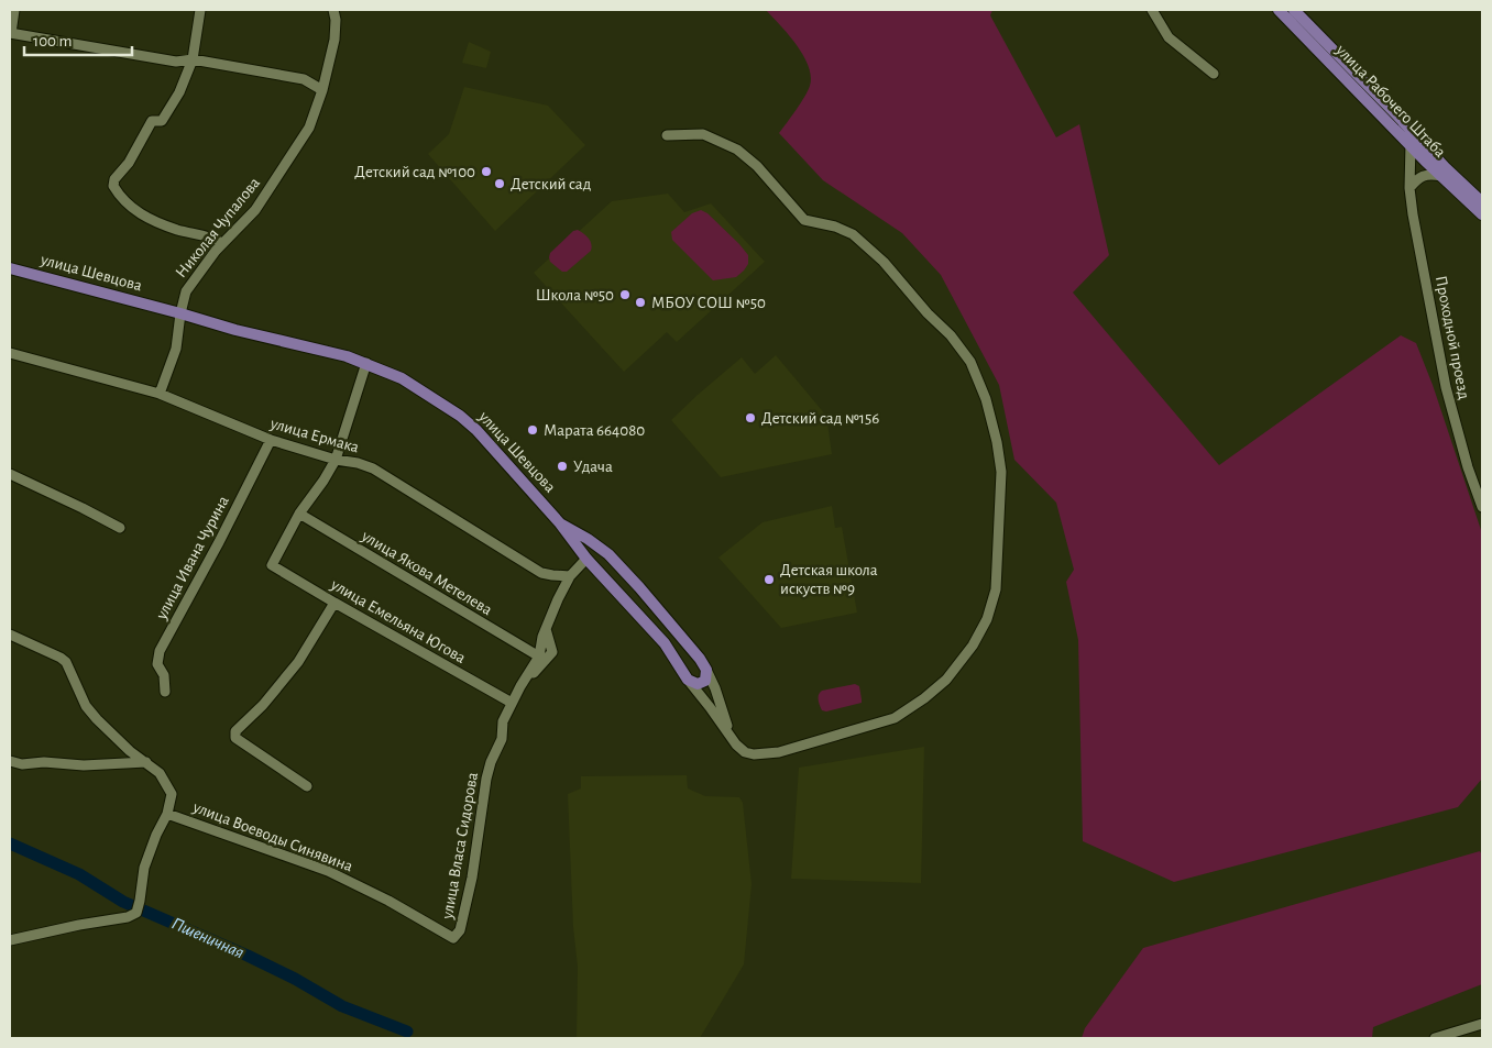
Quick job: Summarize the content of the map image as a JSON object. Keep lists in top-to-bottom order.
{
  "streets": {
    "main road": ["улица Рабочего Штаба", "улица Шевцова"],
    "street": [
      "Николая Чупалова",
      "Проходной проезд",
      "улица Ермака",
      "улица Ивана Чурина",
      "улица Якова Метелева",
      "улица Емельяна Югова",
      "улица Воеводы Синявина",
      "улица Власа Сидорова"
    ]
  },
  "crossings": [
    ["улица Рабочего Штаба", "Проходной проезд"],
    ["Николая Чупалова", "улица Шевцова"],
    ["Николая Чупалова", "улица Ермака"],
    ["улица Ермака", "улица Ивана Чурина"],
    ["улица Ермака", "улица Власа Сидорова"],
    ["улица Якова Метелева", "улица Емельяна Югова"],
    ["улица Якова Метелева", "улица Власа Сидорова"],
    ["улица Емельяна Югова", "улица Власа Сидорова"],
    ["улица Воеводы Синявина", "улица Власа Сидорова"]
  ],
  "water": ["Пшеничная"],
  "places": [
    "Детский сад №100",
    "Детский сад",
    "Школа №50",
    "МБОУ СОШ №50",
    "Детский сад №156",
    "Марата 664080",
    "Удача",
    "Детская школа искуств №9"
  ],
  "scale_bar": "100 m"
}
